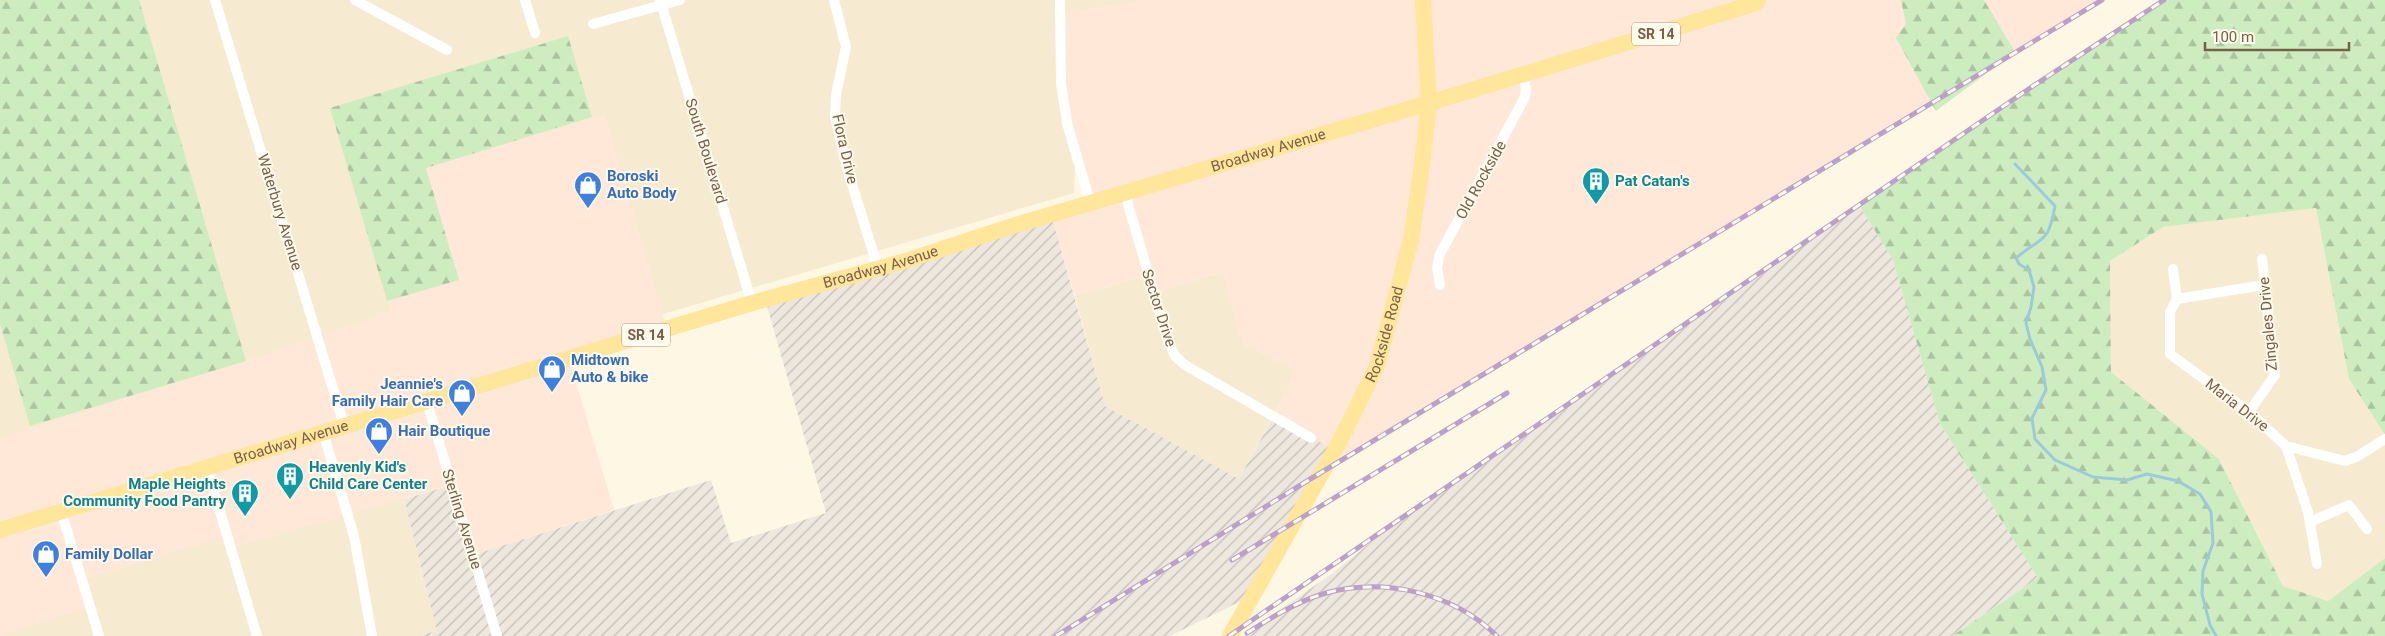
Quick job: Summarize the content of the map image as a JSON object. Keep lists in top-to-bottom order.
{
  "streets": {
    "main road": ["SR 14", "Broadway Avenue", "Rockside Road"],
    "street": [
      "Flora Drive",
      "South Boulevard",
      "Old Rockside",
      "Waterbury Avenue",
      "Sector Drive",
      "Zingales Drive",
      "Maria Drive",
      "Sterling Avenue"
    ]
  },
  "crossings": [
    ["Flora Drive", "Broadway Avenue"],
    ["South Boulevard", "Broadway Avenue"],
    ["Broadway Avenue", "Old Rockside"],
    ["Broadway Avenue", "Waterbury Avenue"],
    ["Broadway Avenue", "Sector Drive"],
    ["Broadway Avenue", "Rockside Road"],
    ["Broadway Avenue", "Sterling Avenue"],
    ["Zingales Drive", "Maria Drive"]
  ],
  "places": {
    "building": ["Pat Catan's", "Heavenly Kid's Child Care Center", "Maple Heights Community Food Pantry"],
    "shop": [
      "Boroski Auto Body",
      "Midtown Auto & bike",
      "Jeannie's Family Hair Care",
      "Hair Boutique",
      "Family Dollar"
    ]
  },
  "scale_bar": "100 m"
}
